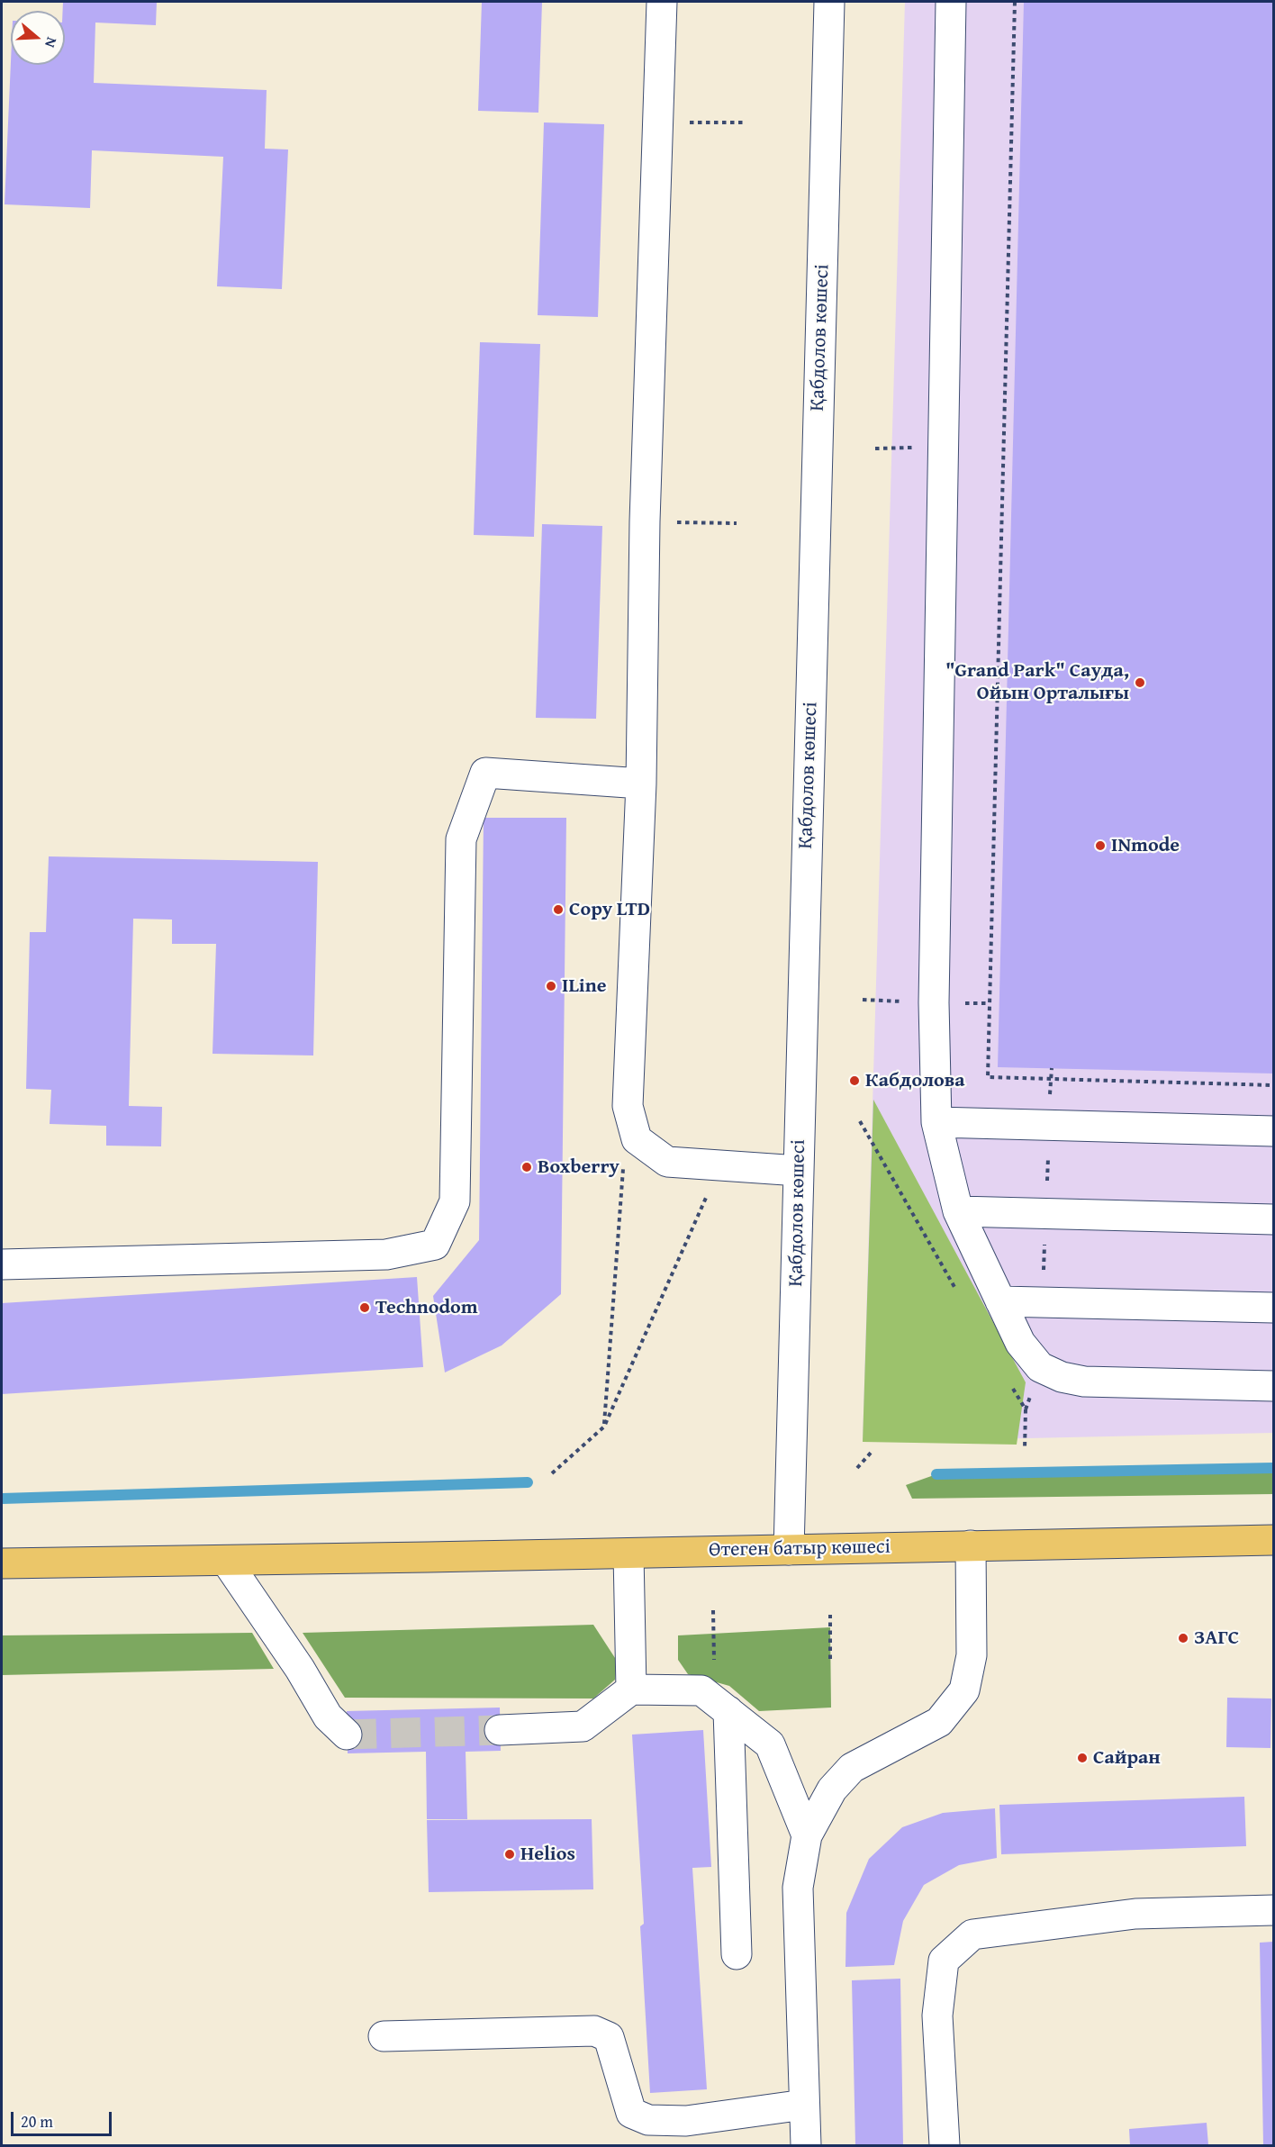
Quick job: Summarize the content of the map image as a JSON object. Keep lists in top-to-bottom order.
{
  "streets": {
    "main road": ["Өтеген батыр көшесі"],
    "street": ["Қабдолов көшесі"]
  },
  "crossings": [
    ["Қабдолов көшесі", "Өтеген батыр көшесі"]
  ],
  "places": [
    "\"Grand Park\" Сауда, Ойын Орталығы",
    "INmode",
    "Copy LTD",
    "ILine",
    "Кабдолова",
    "Boxberry",
    "Technodom",
    "ЗАГС",
    "Сайран",
    "Helios"
  ],
  "scale_bar": "20 m",
  "north": "right"
}
